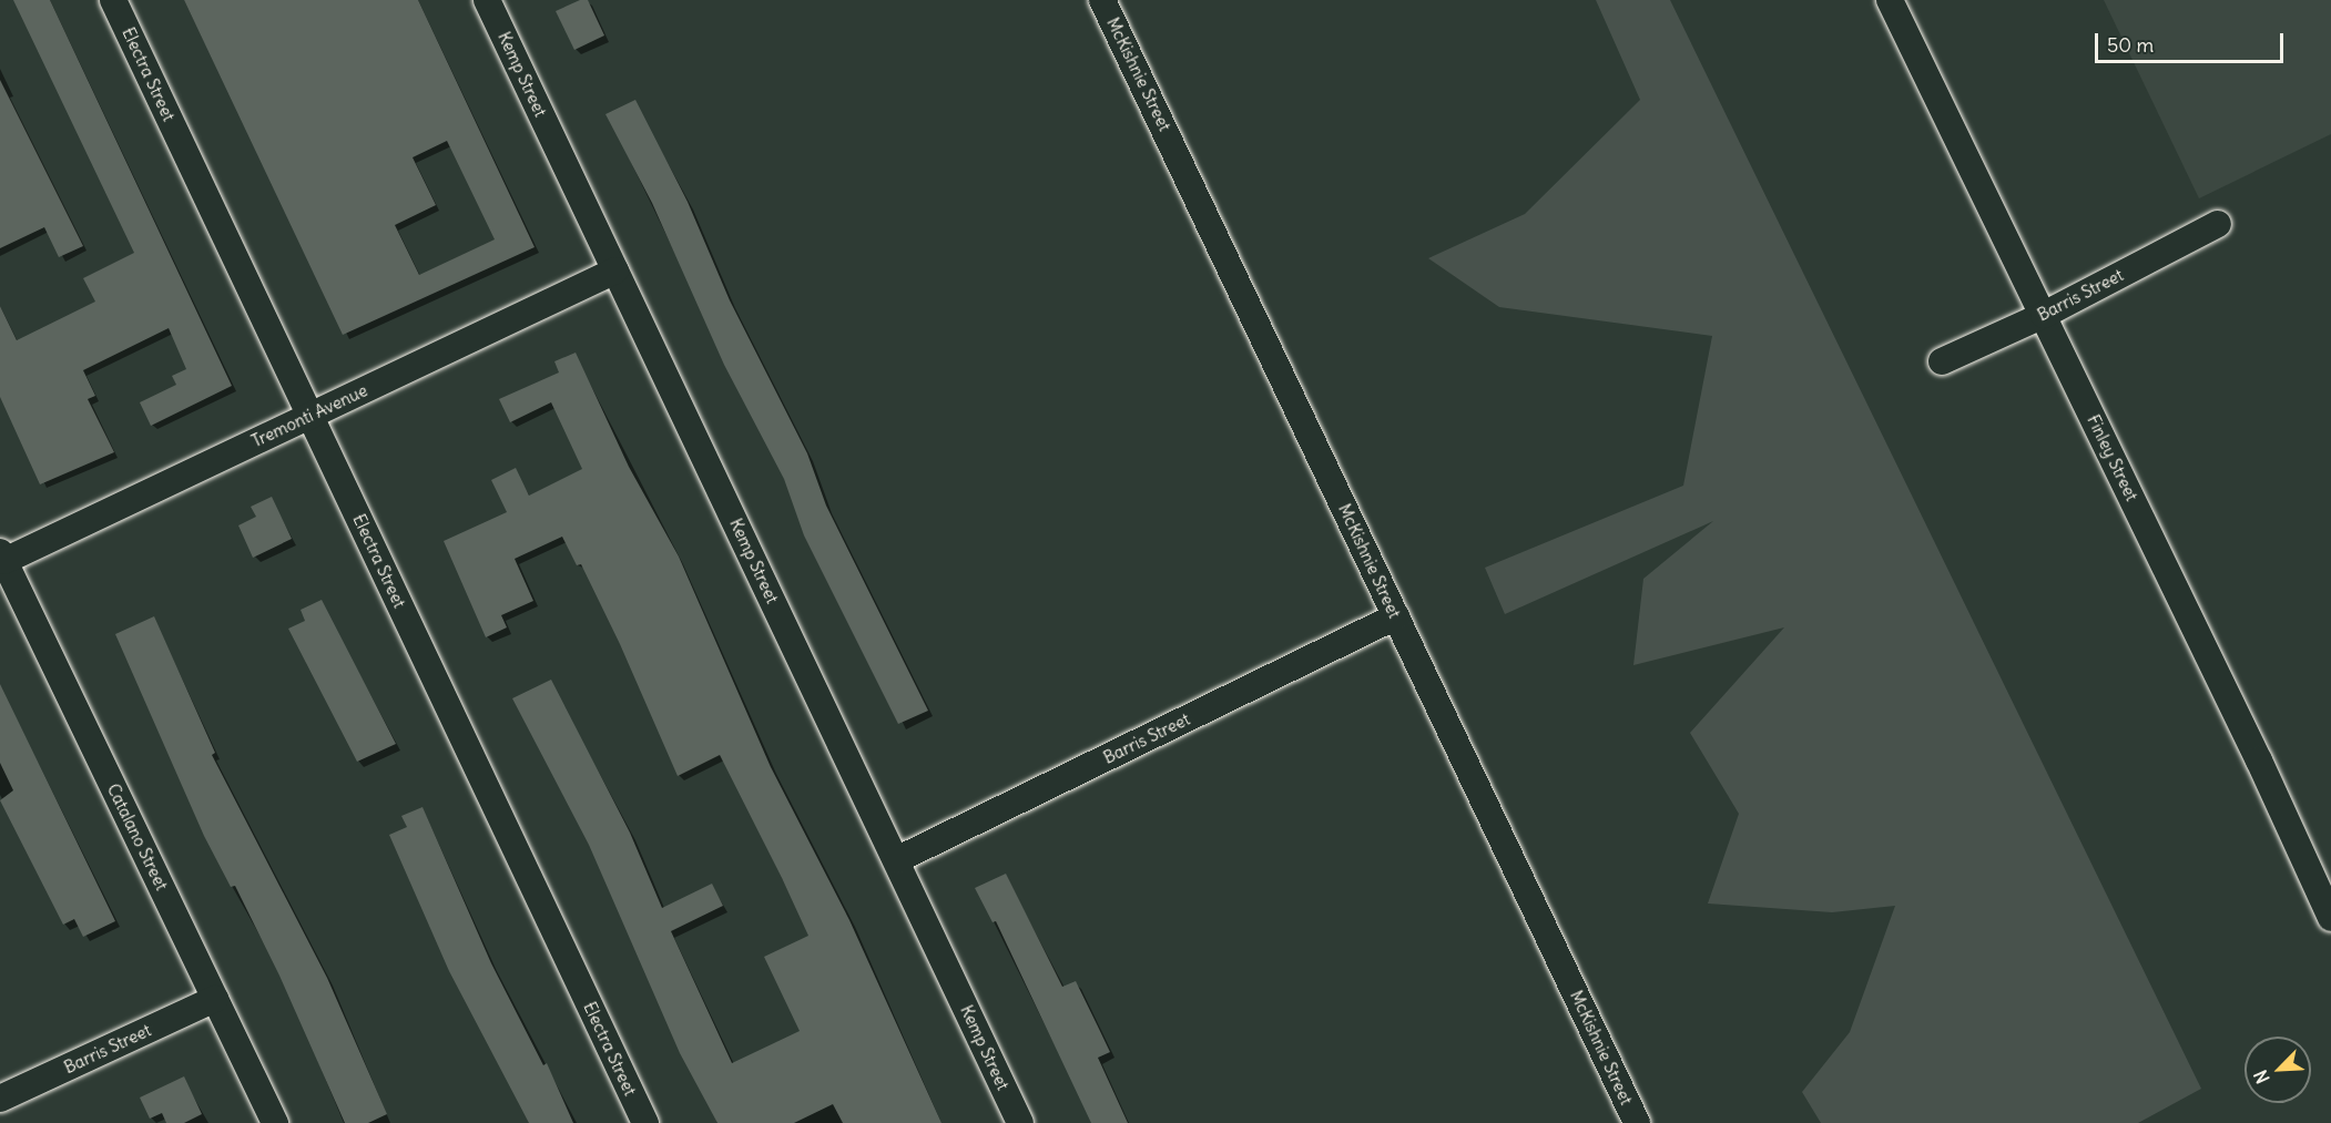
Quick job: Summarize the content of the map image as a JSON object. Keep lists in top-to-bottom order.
{
  "streets": {
    "street": [
      "Electra Street",
      "Kemp Street",
      "McKishnie Street",
      "Barris Street",
      "Tremonti Avenue",
      "Finley Street",
      "Catalano Street"
    ]
  },
  "crossings": [
    ["Electra Street", "Tremonti Avenue"],
    ["Kemp Street", "Barris Street"],
    ["Kemp Street", "Tremonti Avenue"],
    ["McKishnie Street", "Barris Street"],
    ["Barris Street", "Finley Street"],
    ["Barris Street", "Catalano Street"],
    ["Tremonti Avenue", "Catalano Street"]
  ],
  "scale_bar": "50 m",
  "north": "bottom left"
}
